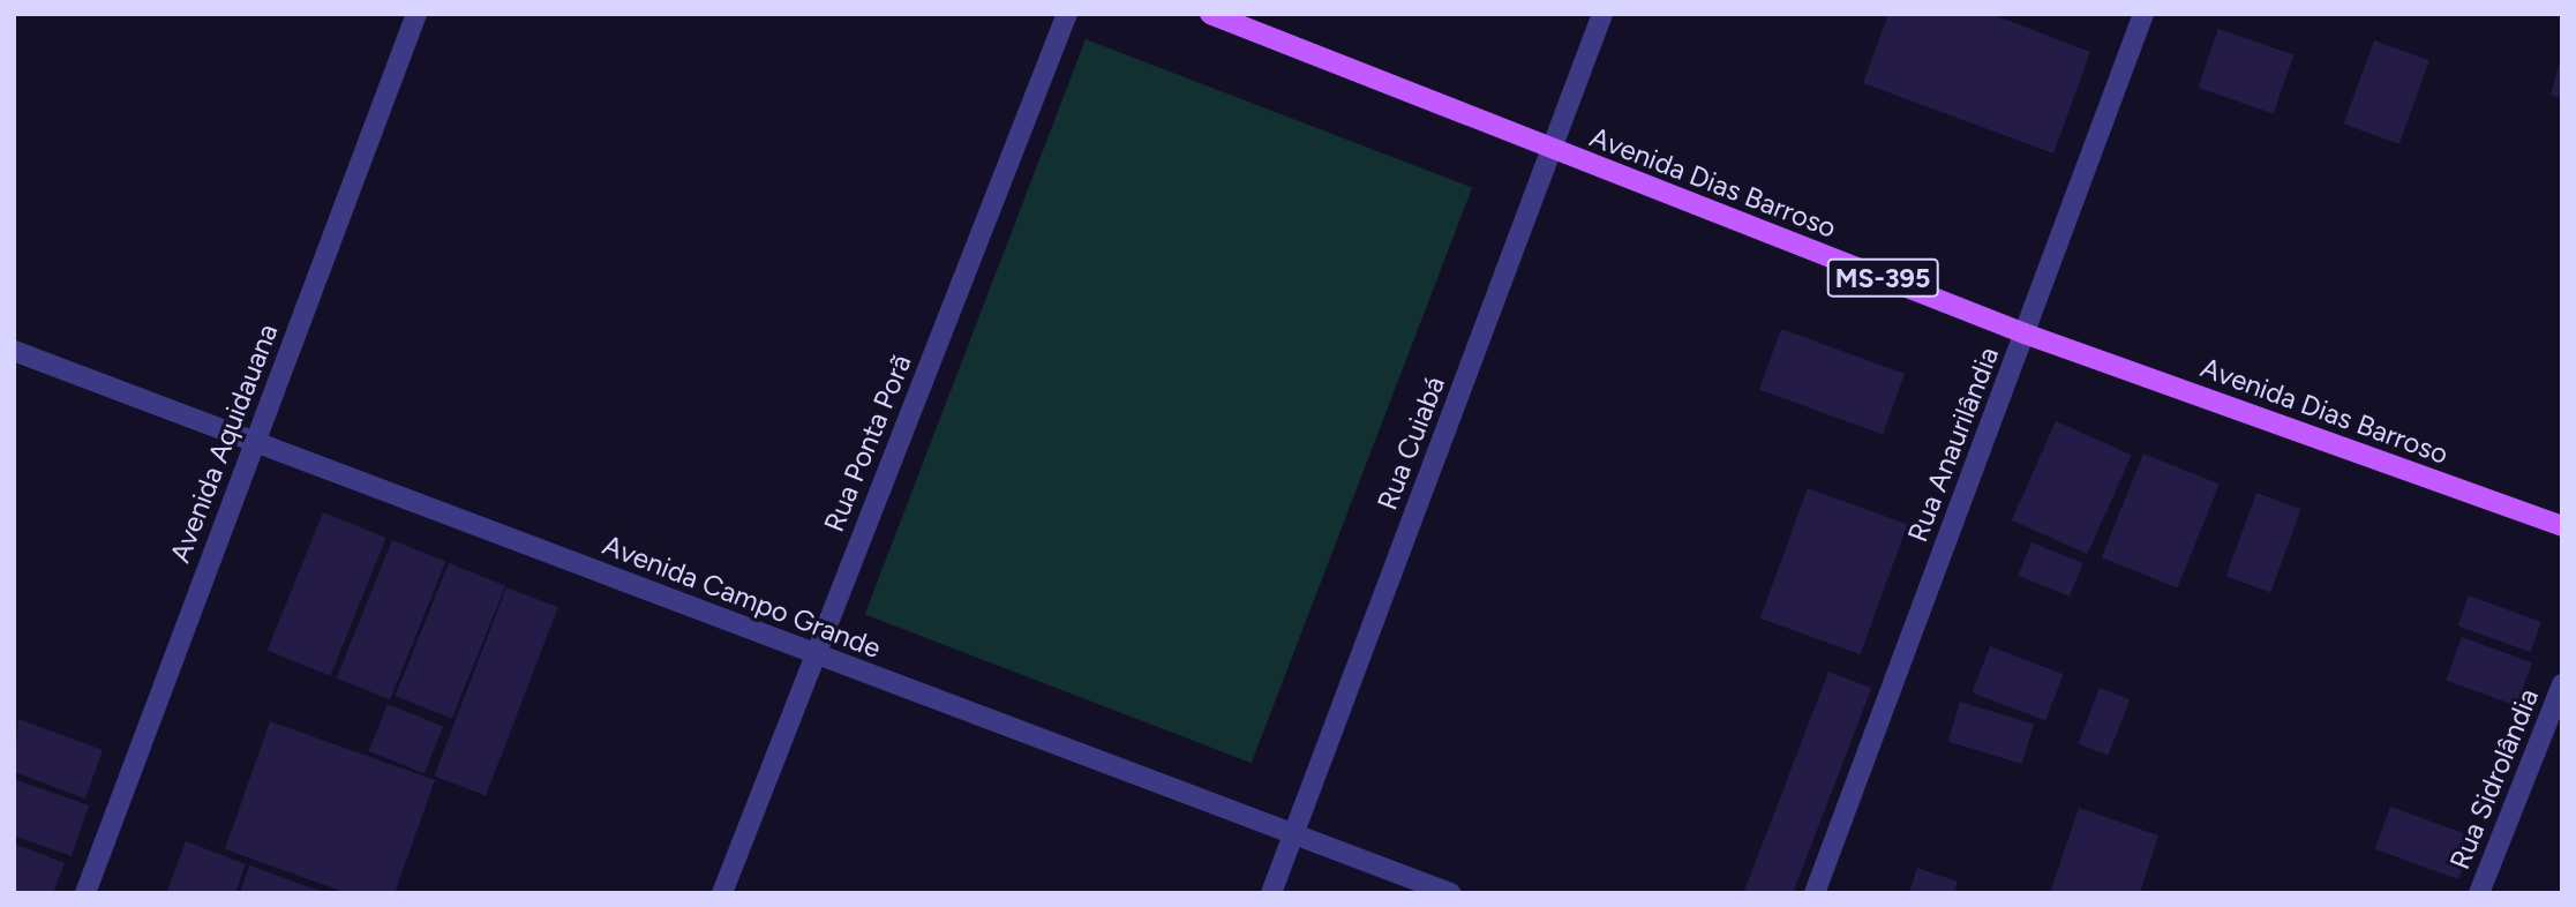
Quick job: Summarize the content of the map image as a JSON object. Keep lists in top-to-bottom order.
{
  "streets": {
    "main road": ["Avenida Dias Barroso", "MS-395"],
    "street": [
      "Avenida Aquidauana",
      "Rua Ponta Porã",
      "Rua Cuiabá",
      "Rua Anaurilândia",
      "Avenida Campo Grande",
      "Rua Sidrolândia"
    ]
  },
  "crossings": [
    ["Avenida Dias Barroso", "Rua Cuiabá"],
    ["Avenida Dias Barroso", "Rua Anaurilândia"],
    ["Avenida Aquidauana", "Avenida Campo Grande"],
    ["Rua Ponta Porã", "Avenida Campo Grande"],
    ["Rua Cuiabá", "Avenida Campo Grande"]
  ]
}
